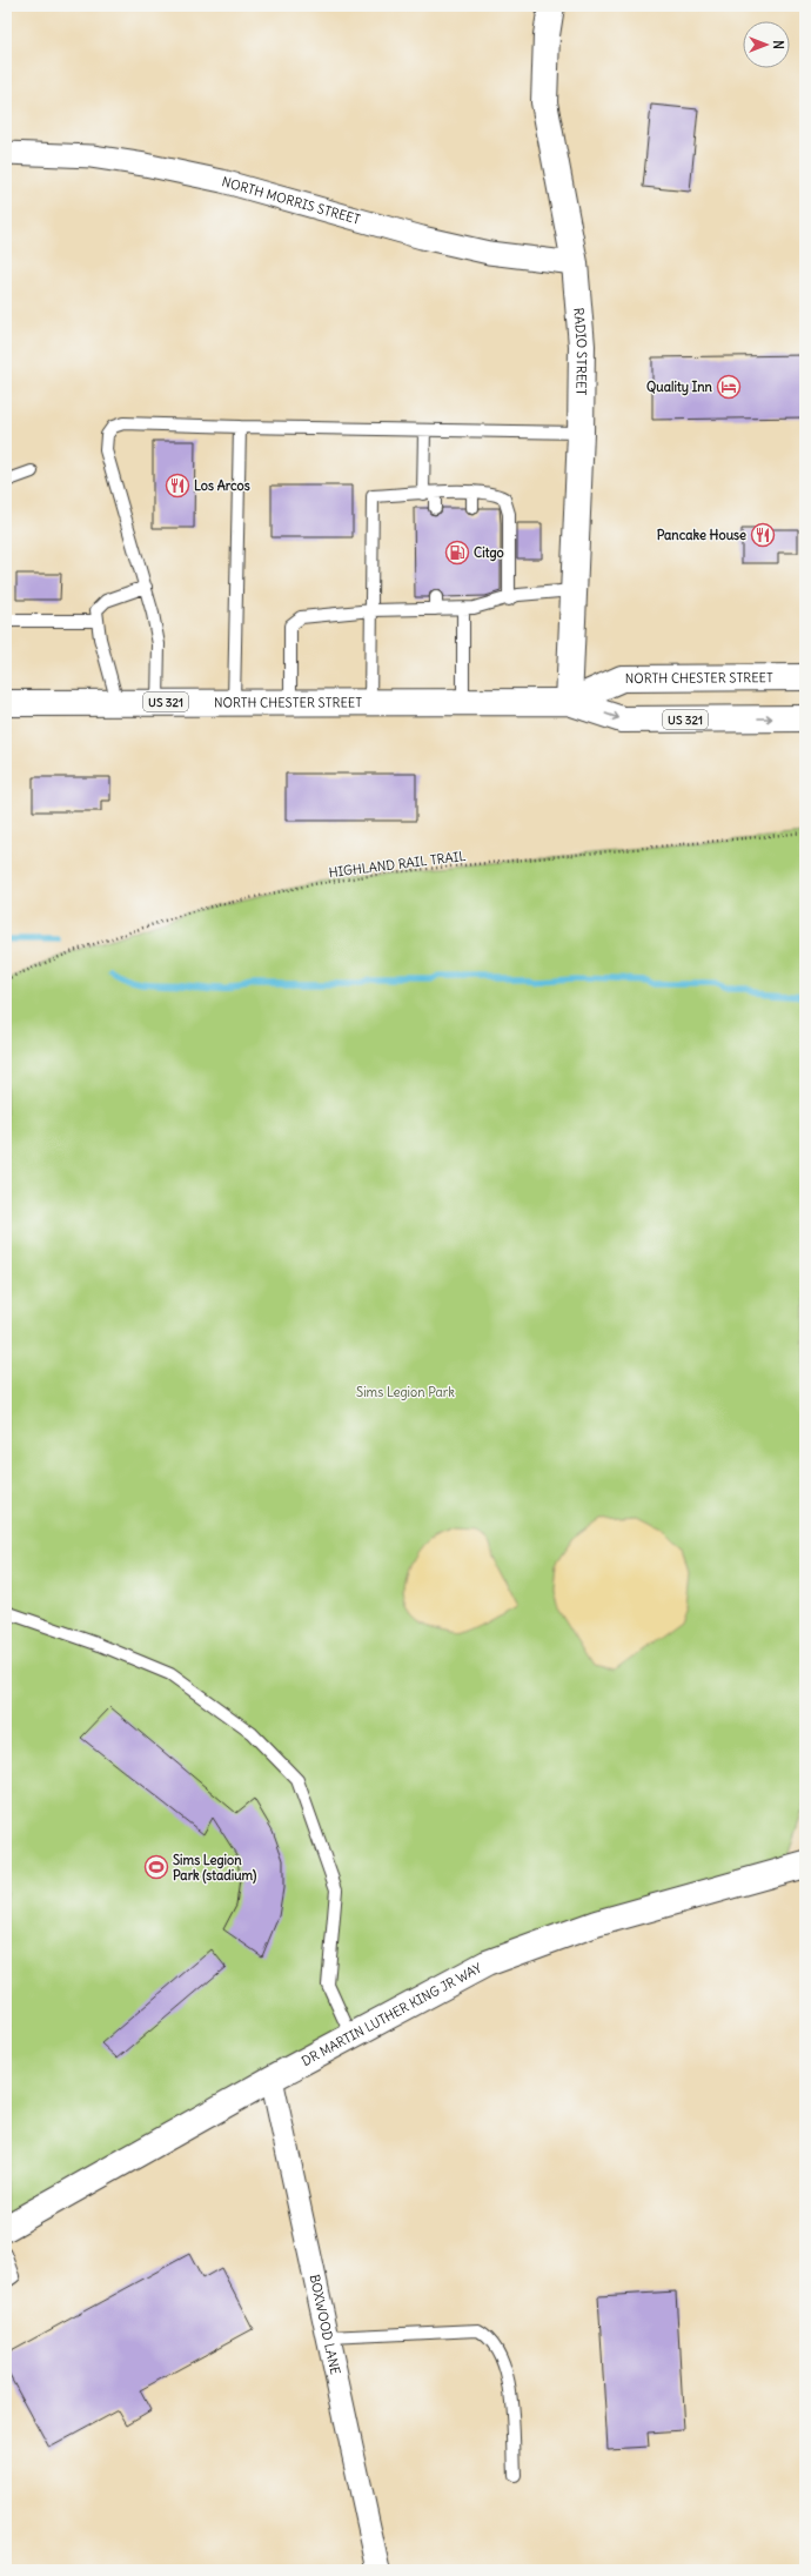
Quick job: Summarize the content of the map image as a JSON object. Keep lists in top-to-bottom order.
{
  "streets": {
    "main road": [
      "RADIO STREET",
      "NORTH CHESTER STREET",
      "US 321",
      "DR MARTIN LUTHER KING JR WAY"
    ],
    "street": ["NORTH MORRIS STREET", "BOXWOOD LANE"],
    "path": ["HIGHLAND RAIL TRAIL"]
  },
  "crossings": [
    ["NORTH MORRIS STREET", "RADIO STREET"],
    ["RADIO STREET", "NORTH CHESTER STREET"],
    ["DR MARTIN LUTHER KING JR WAY", "BOXWOOD LANE"]
  ],
  "parks": ["Sims Legion Park"],
  "places": {
    "hotel": ["Quality Inn"],
    "restaurant": ["Los Arcos", "Pancake House"],
    "fuel station": ["Citgo"],
    "sports": ["Sims Legion Park (stadium)"]
  },
  "north": "right"
}
